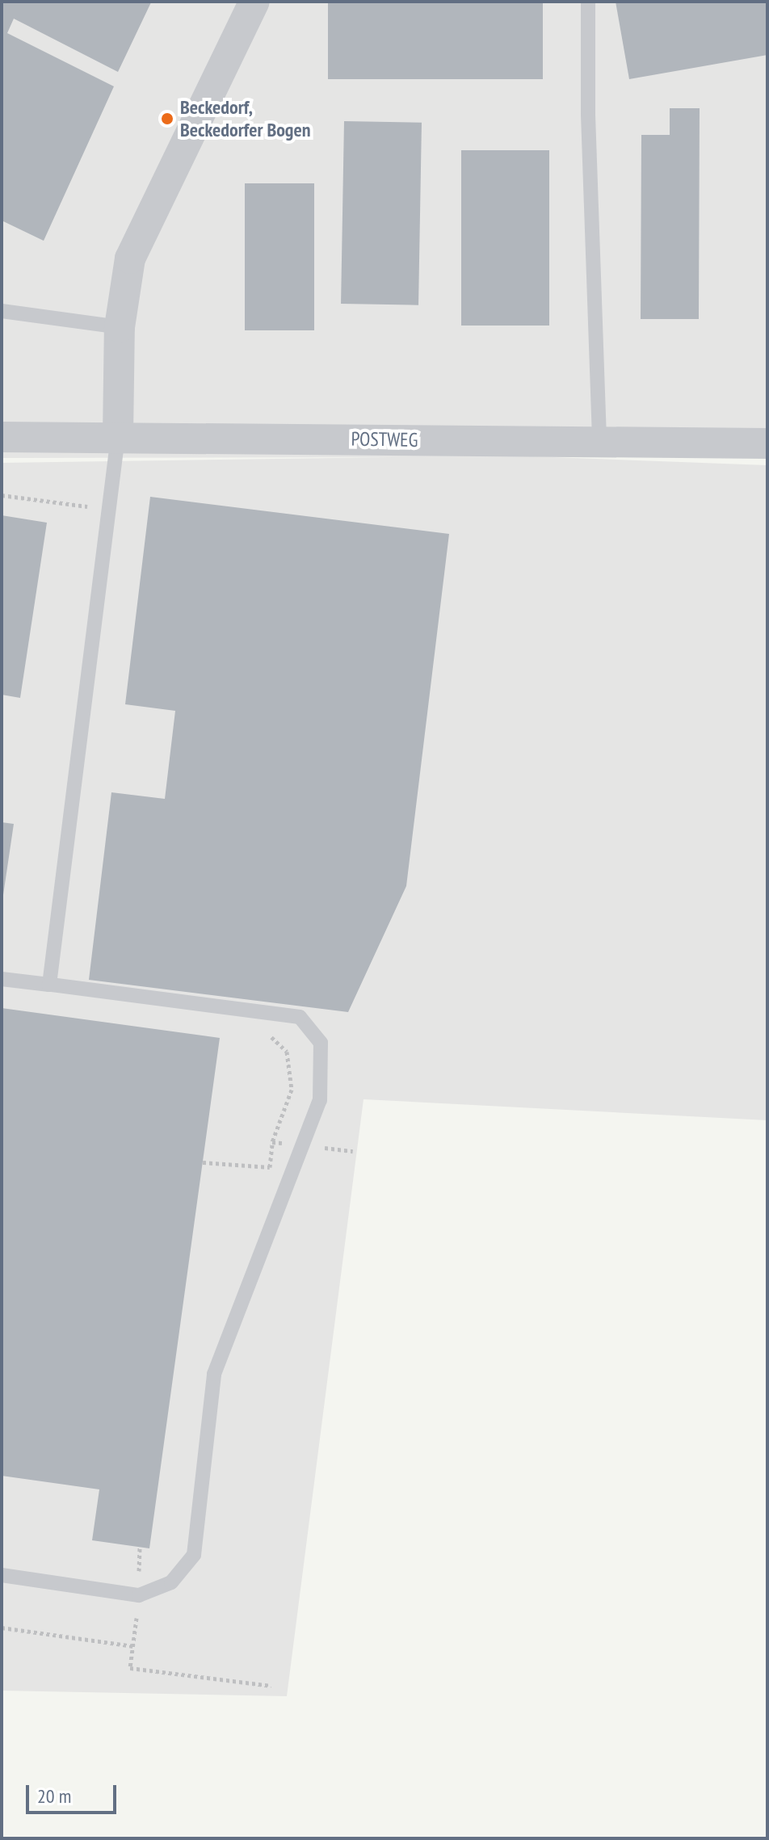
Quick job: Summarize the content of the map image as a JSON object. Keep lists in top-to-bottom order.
{
  "streets": {
    "street": ["POSTWEG"]
  },
  "places": ["Beckedorf, Beckedorfer Bogen"],
  "scale_bar": "20 m"
}
